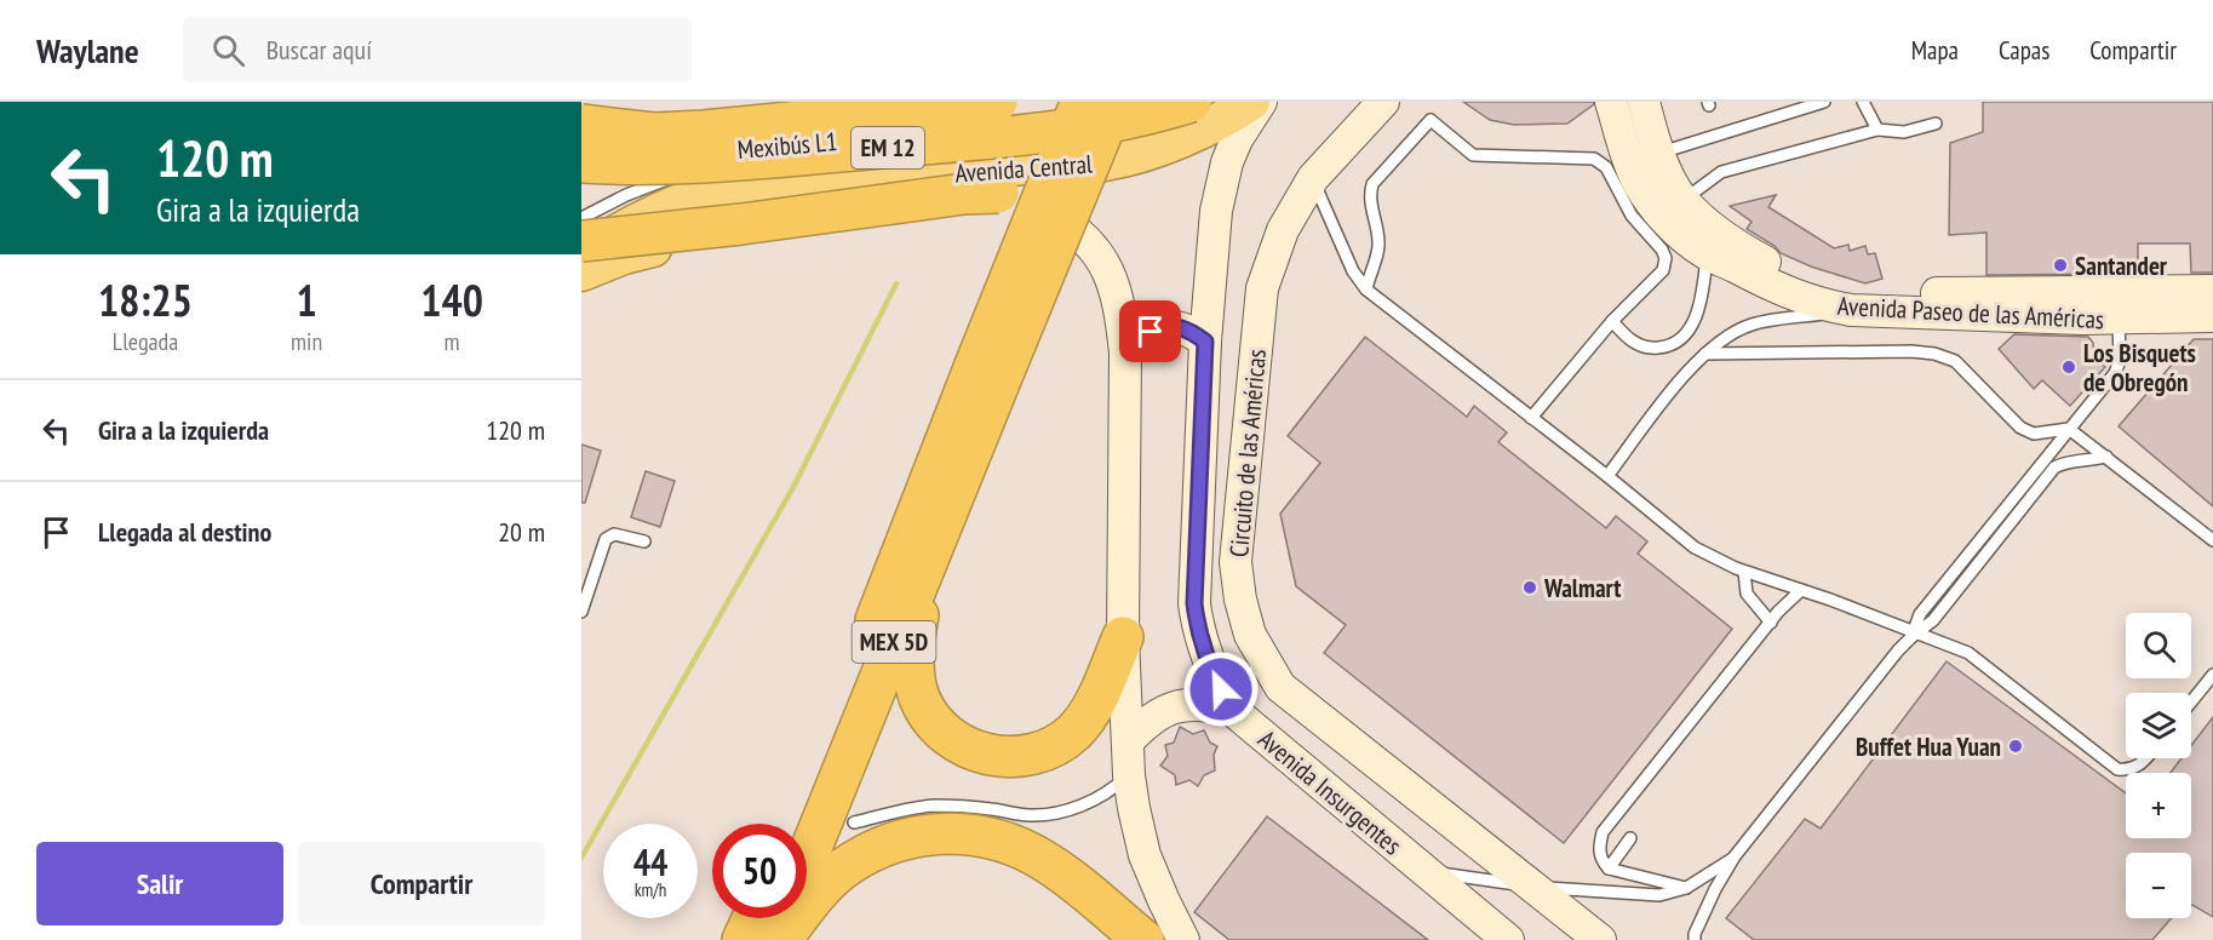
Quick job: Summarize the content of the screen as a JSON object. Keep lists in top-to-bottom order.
{
  "streets": {
    "highway": ["EM 12", "Avenida Central", "MEX 5D"],
    "main road": ["Avenida Paseo de las Américas", "Circuito de las Américas", "Avenida Insurgentes"],
    "lane": ["Mexibús L1"]
  },
  "places": [
    "Santander",
    "Los Bisquets de Obregón",
    "Walmart",
    "Buffet Hua Yuan"
  ],
  "page": {
    "header": "Waylane",
    "search": "Buscar aquí",
    "nav": ["Mapa", "Capas", "Compartir"],
    "turn": ["120 m", "Gira a la izquierda"],
    "eta": [
      "18:25",
      "Llegada",
      "1",
      "min",
      "140",
      "m"
    ],
    "list": [
      {
        "name": "Gira a la izquierda",
        "value": "120 m"
      },
      {
        "name": "Llegada al destino",
        "value": "20 m"
      }
    ],
    "map_buttons": ["+", "−"],
    "speed": "44 km/h",
    "limit": "50",
    "buttons": ["Salir", "Compartir"]
  }
}
